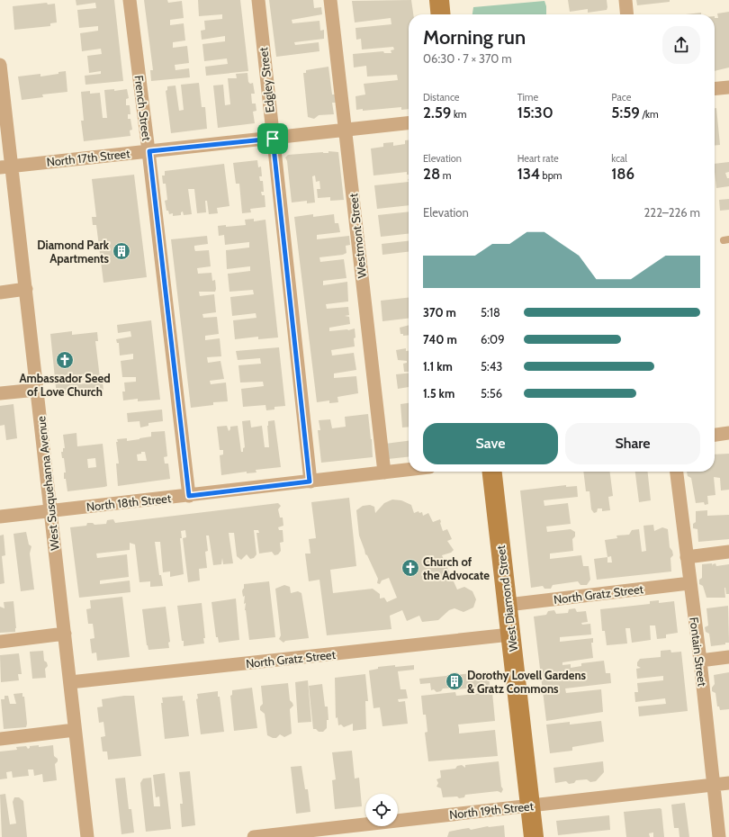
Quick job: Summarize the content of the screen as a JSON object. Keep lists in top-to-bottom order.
{
  "streets": {
    "main road": ["West Diamond Street"],
    "street": [
      "Edgley Street",
      "French Street",
      "North 17th Street",
      "Westmont Street",
      "West Susquehanna Avenue",
      "North 18th Street",
      "North Gratz Street",
      "Fontain Street",
      "North 19th Street"
    ]
  },
  "crossings": [
    ["Edgley Street", "North 17th Street"],
    ["Edgley Street", "North 18th Street"],
    ["French Street", "North 17th Street"],
    ["French Street", "North 18th Street"],
    ["North 17th Street", "Westmont Street"],
    ["North 17th Street", "West Susquehanna Avenue"],
    ["Westmont Street", "North 18th Street"],
    ["West Susquehanna Avenue", "North 18th Street"],
    ["West Susquehanna Avenue", "North Gratz Street"],
    ["North Gratz Street", "West Diamond Street"],
    ["North Gratz Street", "Fontain Street"],
    ["West Diamond Street", "North 19th Street"],
    ["Fontain Street", "North 19th Street"]
  ],
  "places": {
    "building": ["Diamond Park Apartments", "Dorothy Lovell Gardens & Gratz Commons"],
    "church": ["Ambassador Seed of Love Church", "Church of the Advocate"]
  },
  "page": {
    "heading": ["Morning run", "06:30 · 7 × 370 m"],
    "stats": [
      ["Distance", "2.59 km"],
      ["Time", "15:30"],
      ["Pace", "5:59 /km"],
      ["Elevation", "28 m"],
      ["Heart rate", "134 bpm"],
      ["kcal", "186"]
    ],
    "chart": ["Elevation", "222–226 m"],
    "list": [
      {
        "name": "370 m",
        "note": "5:18"
      },
      {
        "name": "740 m",
        "note": "6:09"
      },
      {
        "name": "1.1 km",
        "note": "5:43"
      },
      {
        "name": "1.5 km",
        "note": "5:56"
      }
    ],
    "buttons": ["Save", "Share"]
  }
}
